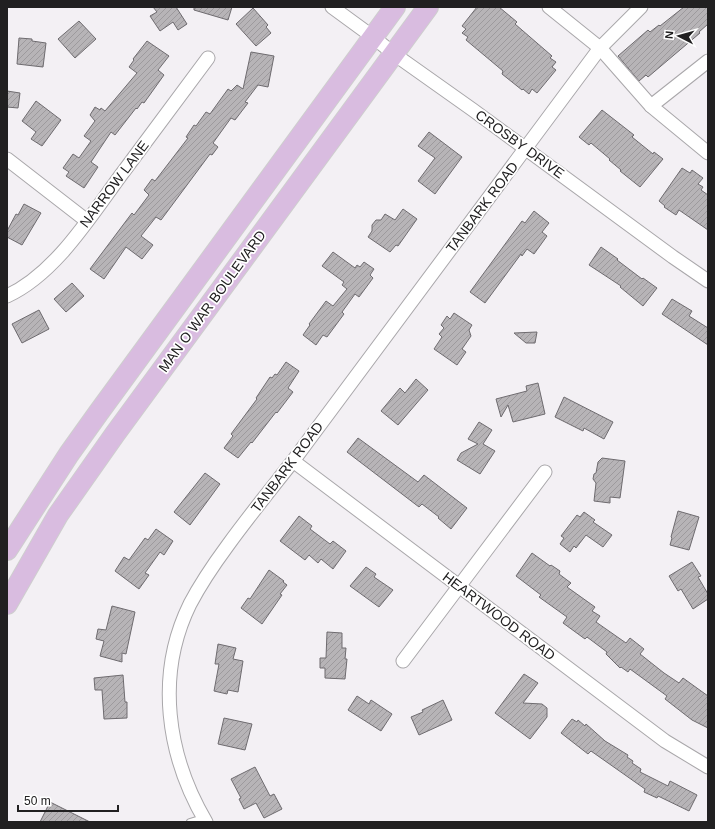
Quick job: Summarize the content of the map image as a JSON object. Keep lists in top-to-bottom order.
{
  "streets": {
    "main road": ["MAN O WAR BOULEVARD"],
    "street": [
      "CROSBY DRIVE",
      "NARROW LANE",
      "TANBARK ROAD",
      "HEARTWOOD ROAD"
    ]
  },
  "crossings": [
    ["CROSBY DRIVE", "TANBARK ROAD"],
    ["CROSBY DRIVE", "MAN O WAR BOULEVARD"],
    ["TANBARK ROAD", "HEARTWOOD ROAD"]
  ],
  "scale_bar": "50 m",
  "north": "left"
}
